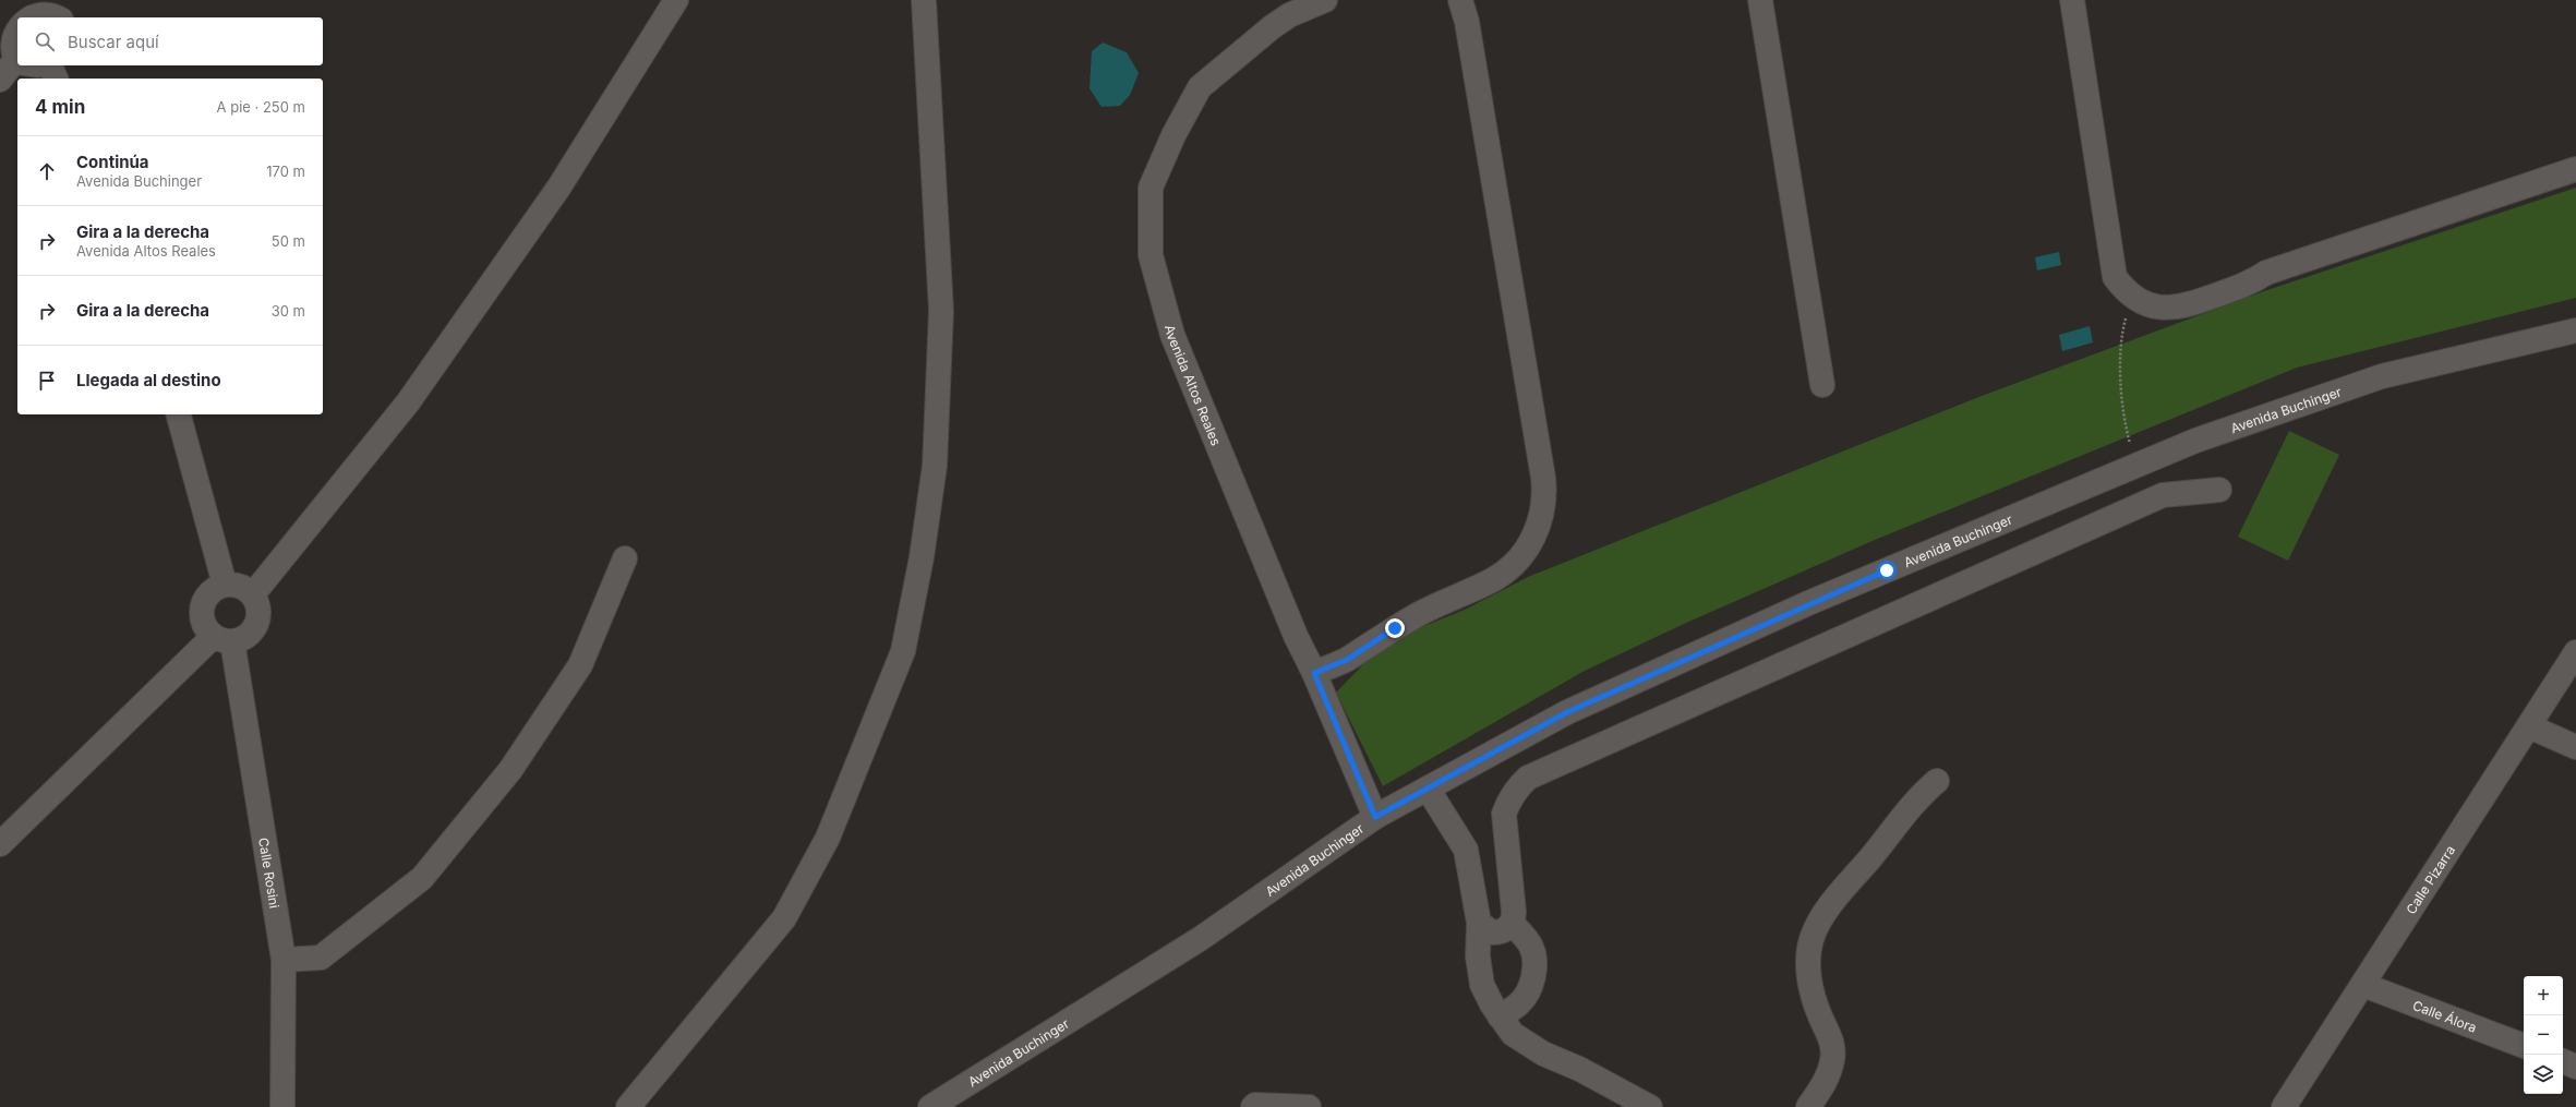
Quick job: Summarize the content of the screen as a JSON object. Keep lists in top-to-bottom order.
{
  "streets": {
    "street": [
      "Avenida Altos Reales",
      "Avenida Buchinger",
      "Calle Rosini",
      "Calle Pizarra",
      "Calle Álora"
    ]
  },
  "crossings": [
    ["Avenida Altos Reales", "Avenida Buchinger"],
    ["Calle Pizarra", "Calle Álora"]
  ],
  "page": {
    "search": "Buscar aquí",
    "heading": ["4 min", "A pie · 250 m"],
    "list": [
      ["Continúa", "Avenida Buchinger", "170 m"],
      ["Gira a la derecha", "Avenida Altos Reales", "50 m"],
      ["Gira a la derecha", "30 m"],
      "Llegada al destino"
    ],
    "map_buttons": ["+", "−"]
  }
}
